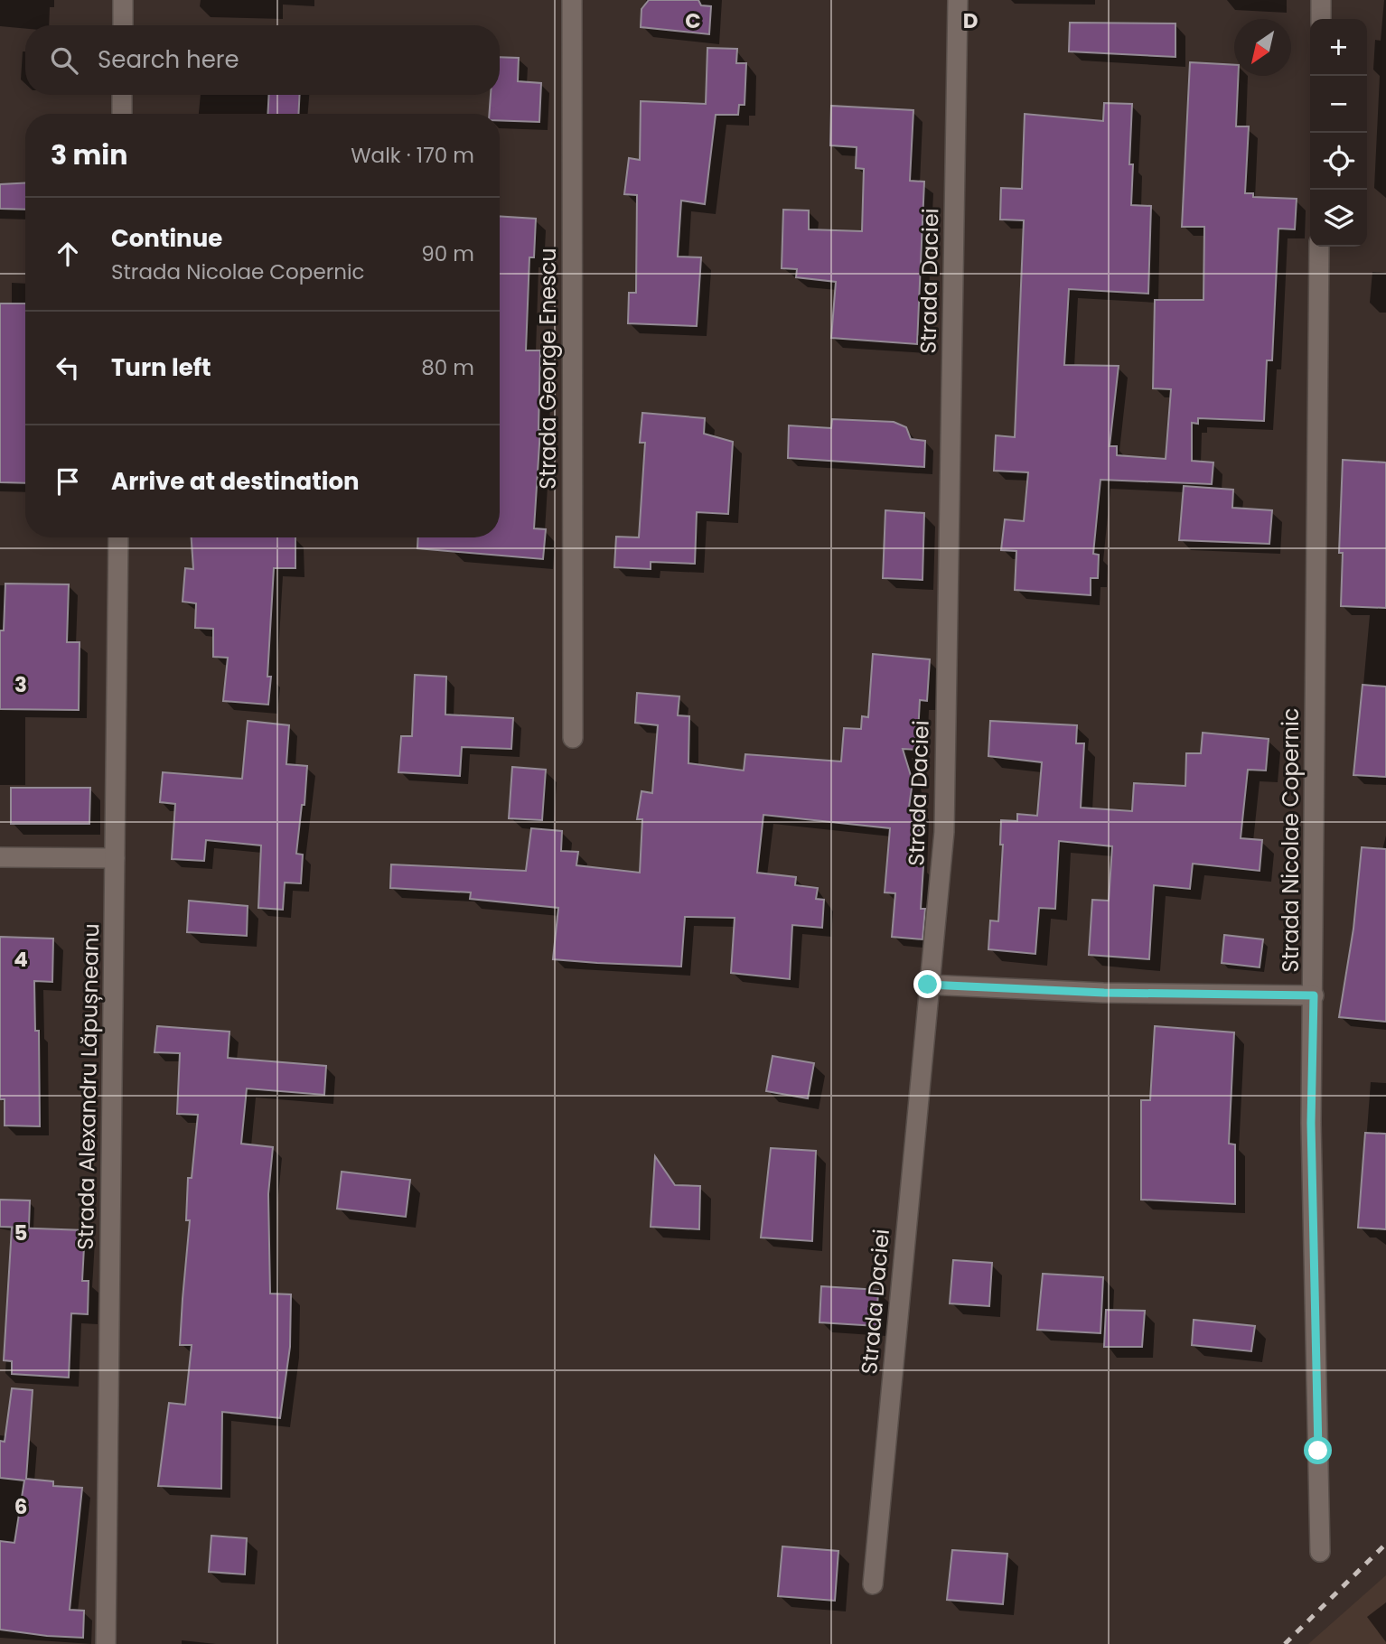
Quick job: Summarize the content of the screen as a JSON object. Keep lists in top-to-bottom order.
{
  "streets": {
    "street": [
      "Strada Daciei",
      "Strada George Enescu",
      "Strada Nicolae Copernic",
      "Strada Alexandru Lăpușneanu"
    ]
  },
  "north": "bottom left",
  "page": {
    "map_buttons": ["+", "−"],
    "search": "Search here",
    "heading": ["3 min", "Walk · 170 m"],
    "list": [
      ["Continue", "Strada Nicolae Copernic", "90 m"],
      ["Turn left", "80 m"],
      "Arrive at destination"
    ]
  },
  "grid": {
    "columns": ["C", "D"],
    "rows": [
      "3",
      "4",
      "5",
      "6"
    ]
  }
}
